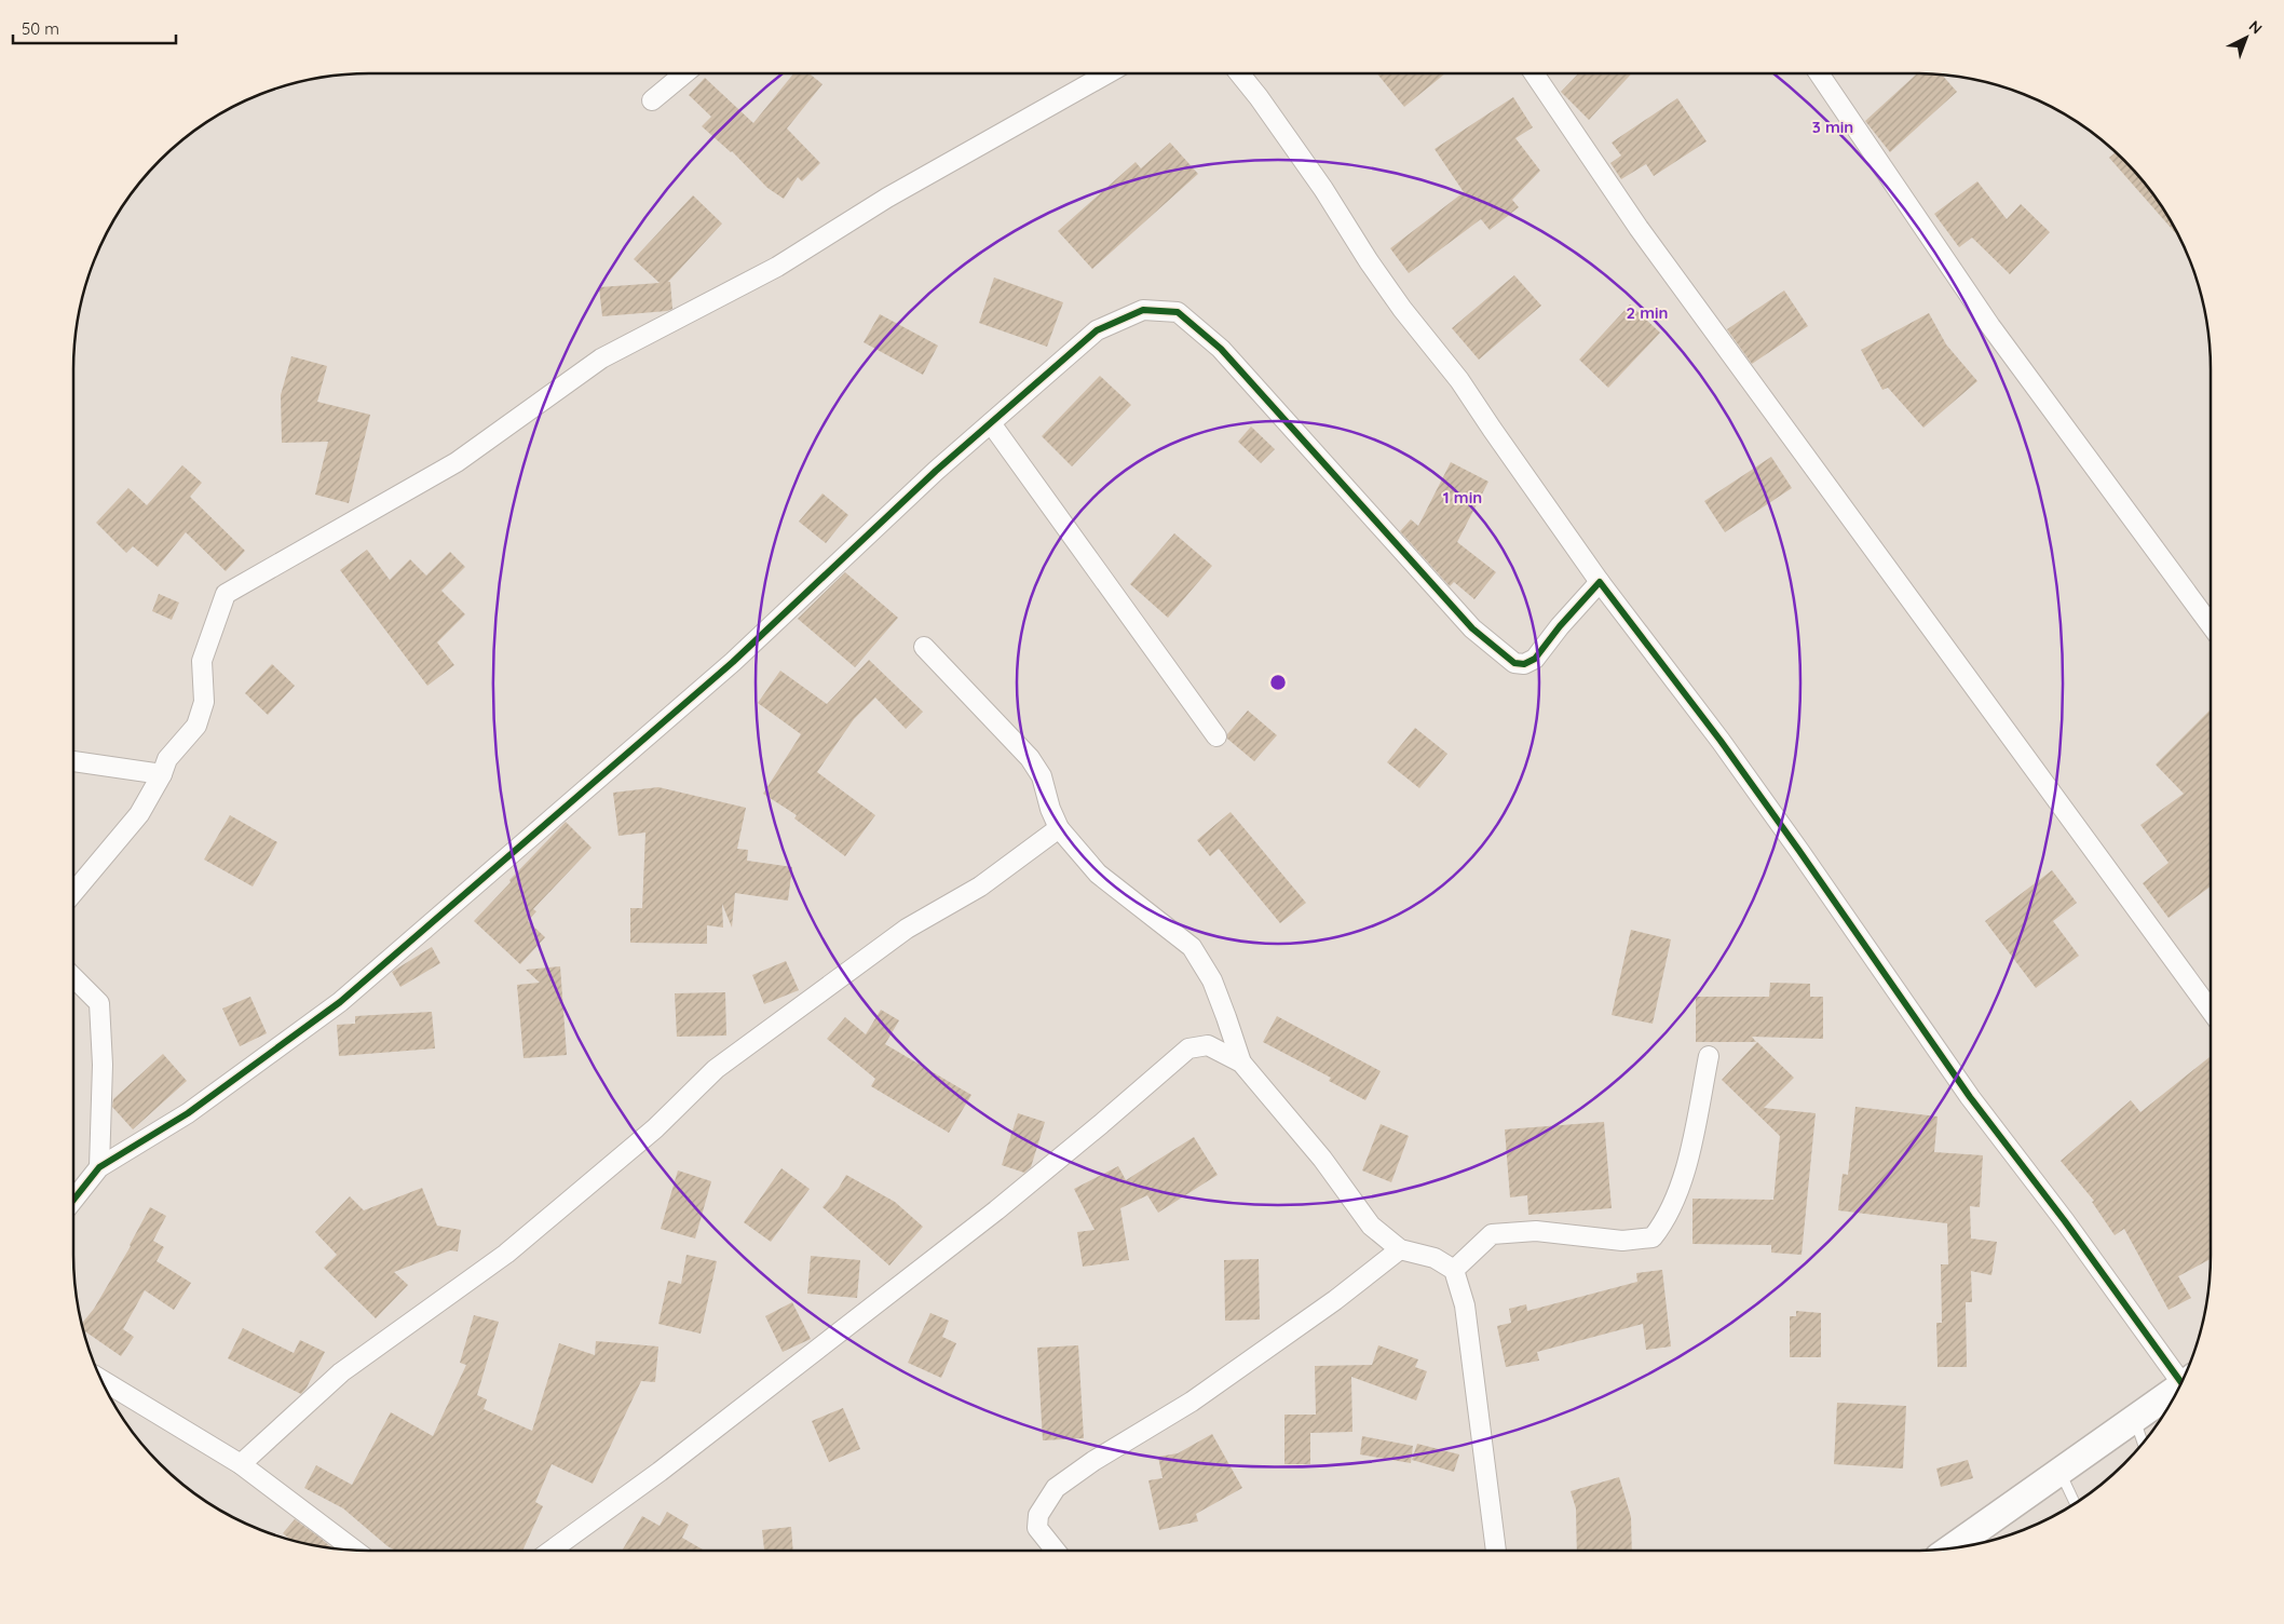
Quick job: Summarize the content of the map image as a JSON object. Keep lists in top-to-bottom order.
{
  "scale_bar": "50 m",
  "north": "top right",
  "rings": ["3 min", "2 min", "1 min"]
}
